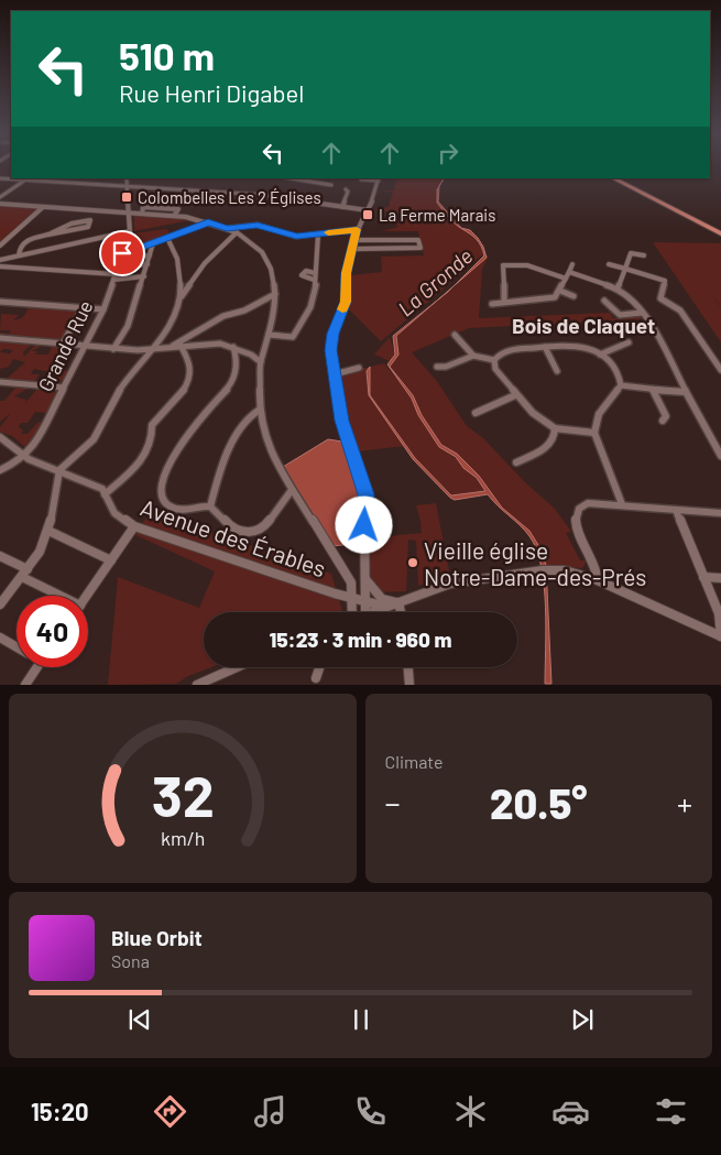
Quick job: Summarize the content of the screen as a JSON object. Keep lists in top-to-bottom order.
{
  "streets": {
    "street": ["Grande Rue", "Avenue des Érables"]
  },
  "crossings": [
    ["Grande Rue", "Avenue des Érables"]
  ],
  "districts": ["Bois de Claquet"],
  "water": ["La Gronde"],
  "places": {
    "transit": ["Colombelles Les 2 Églises", "La Ferme Marais"],
    "other": ["Vieille église Notre-Dame-des-Prés"]
  },
  "page": {
    "turn": ["510 m", "Rue Henri Digabel"],
    "limit": "40",
    "trip": "15:23 · 3 min · 960 m",
    "tile": "Climate",
    "heat": ["−", "20.5°", "+"],
    "song": ["Blue Orbit", "Sona"],
    "tabs": "15:20",
    "gauge": ["32", "km/h"]
  }
}
